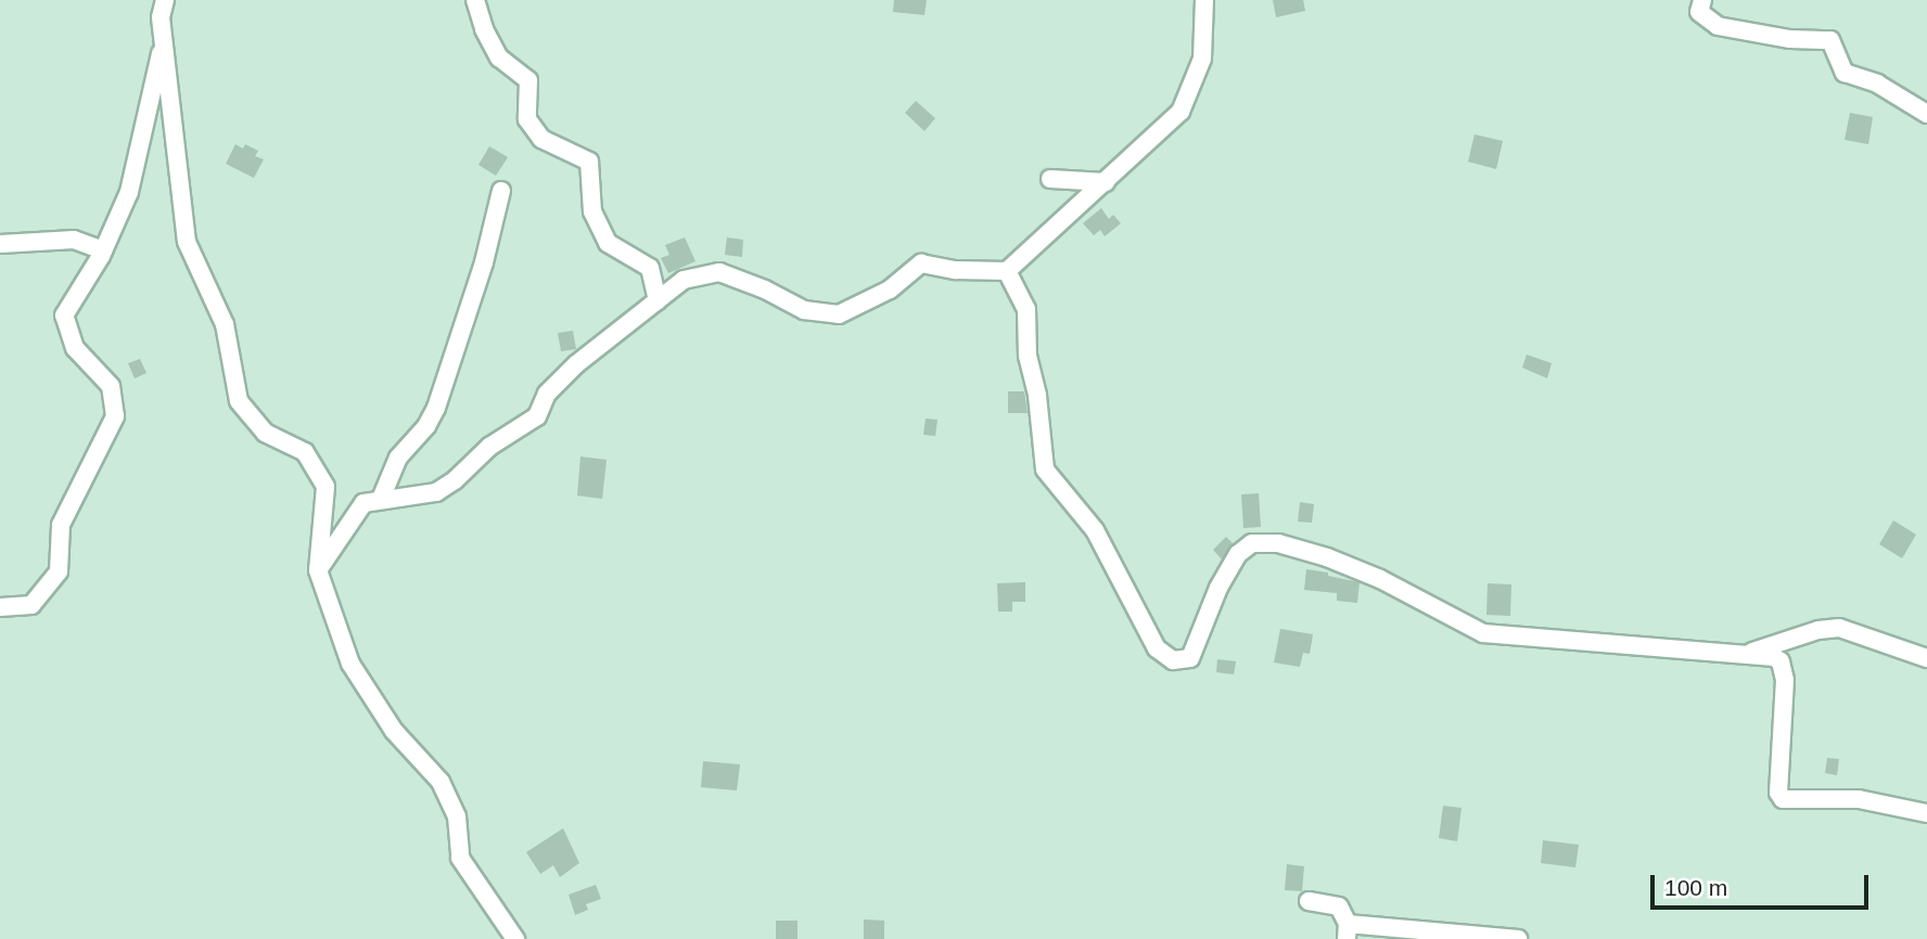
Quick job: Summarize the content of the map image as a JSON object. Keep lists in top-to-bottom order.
{
  "scale_bar": "100 m"
}
